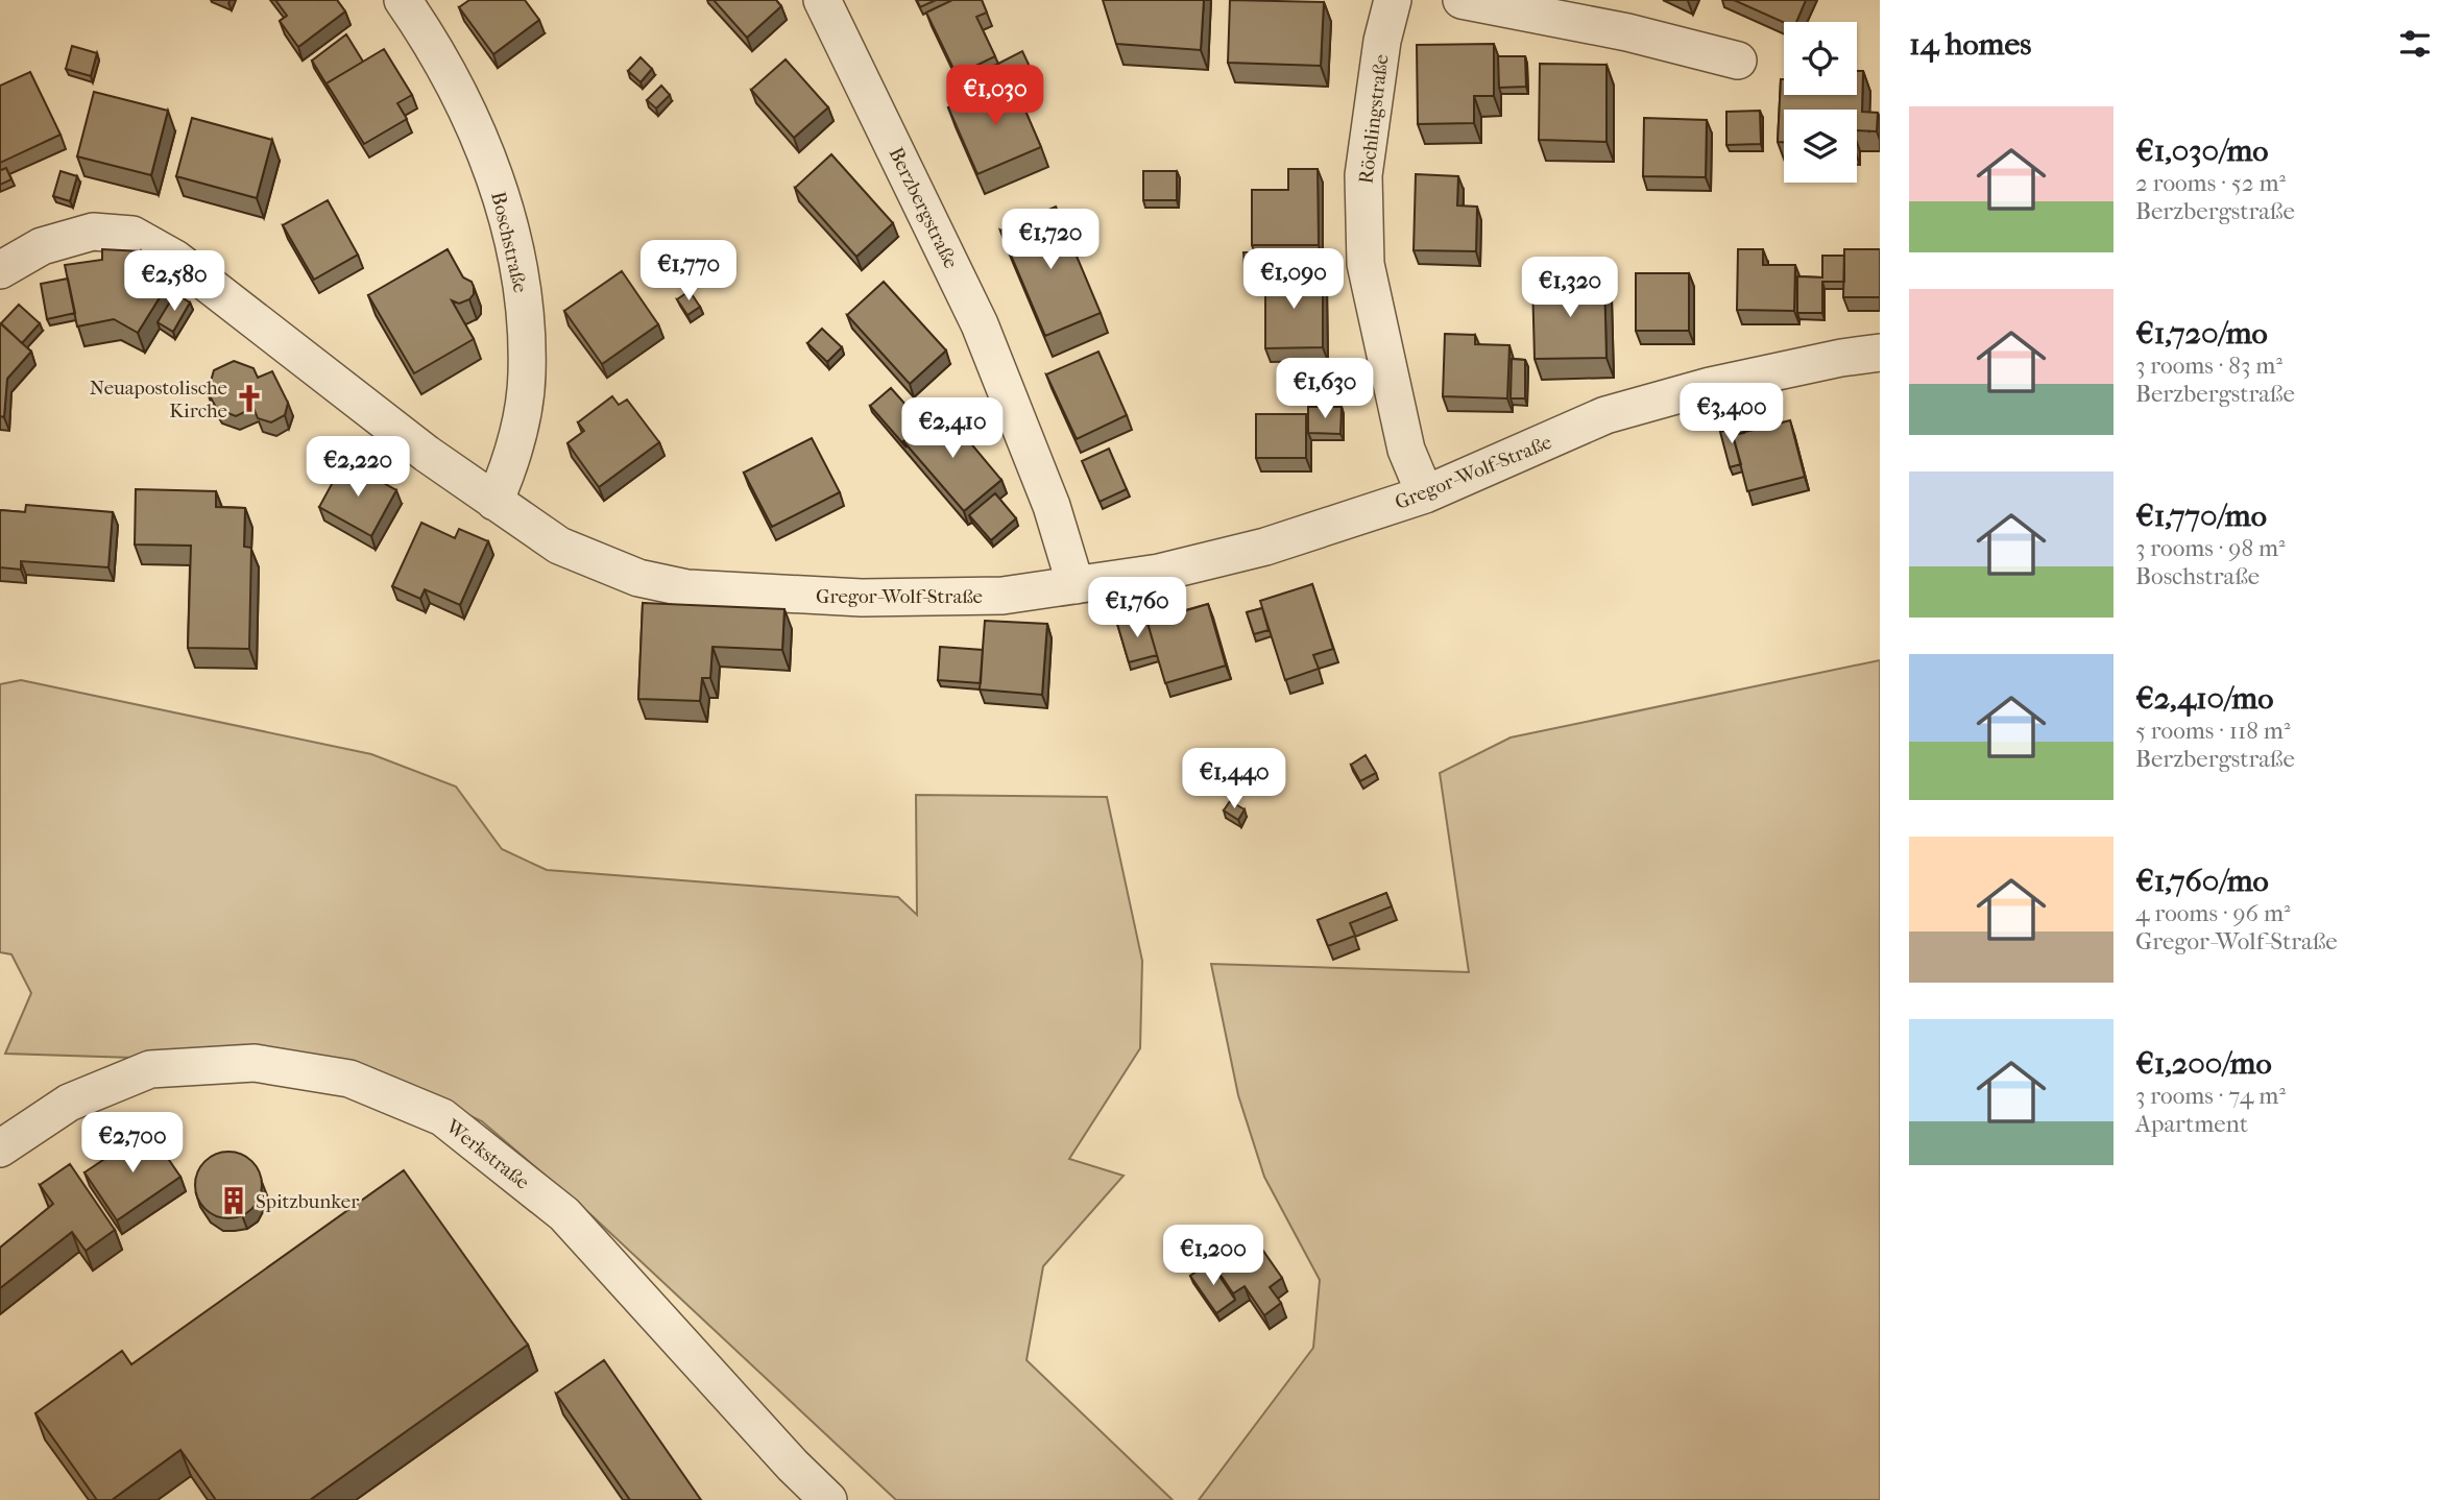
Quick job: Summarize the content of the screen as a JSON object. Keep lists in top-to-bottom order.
{
  "streets": {
    "street": [
      "Röchlingstraße",
      "Berzbergstraße",
      "Boschstraße",
      "Gregor-Wolf-Straße",
      "Werkstraße"
    ]
  },
  "crossings": [
    ["Röchlingstraße", "Gregor-Wolf-Straße"],
    ["Berzbergstraße", "Gregor-Wolf-Straße"],
    ["Boschstraße", "Gregor-Wolf-Straße"]
  ],
  "places": {
    "church": ["Neuapostolische Kirche"],
    "building": ["Spitzbunker"]
  },
  "page": {
    "heading": "14 homes",
    "price": [
      "€1,030",
      "€1,720",
      "€1,770",
      "€1,090",
      "€2,580",
      "€1,320",
      "€1,630",
      "€3,400",
      "€2,410",
      "€2,220",
      "€1,760",
      "€1,440",
      "€2,700",
      "€1,200"
    ],
    "list": [
      {
        "name": "€1,030/mo",
        "note": "2 rooms · 52 m² · Berzbergstraße"
      },
      {
        "name": "€1,720/mo",
        "note": "3 rooms · 83 m² · Berzbergstraße"
      },
      {
        "name": "€1,770/mo",
        "note": "3 rooms · 98 m² · Boschstraße"
      },
      {
        "name": "€2,410/mo",
        "note": "5 rooms · 118 m² · Berzbergstraße"
      },
      {
        "name": "€1,760/mo",
        "note": "4 rooms · 96 m² · Gregor-Wolf-Straße"
      },
      {
        "name": "€1,200/mo",
        "note": "3 rooms · 74 m² · Apartment"
      }
    ]
  }
}
